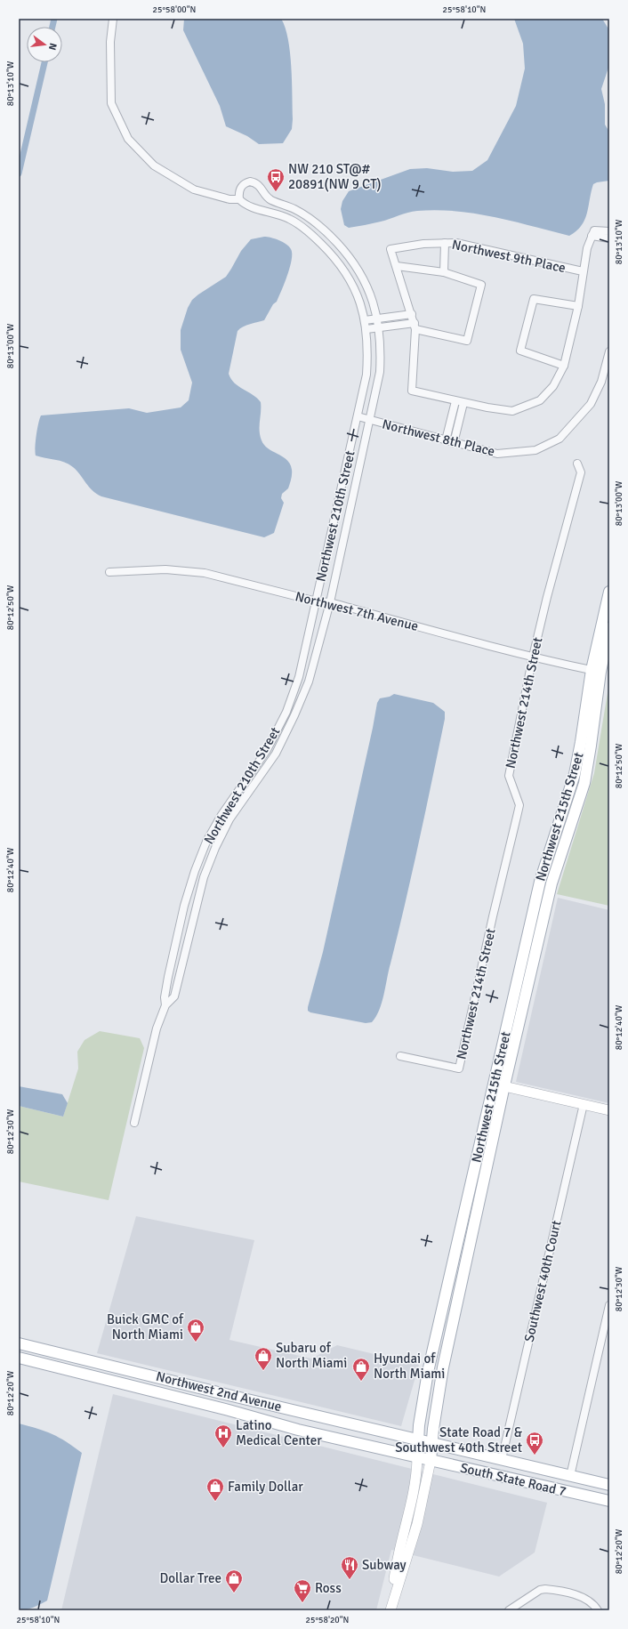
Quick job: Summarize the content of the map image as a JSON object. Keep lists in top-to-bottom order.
{
  "streets": {
    "main road": ["Northwest 215th Street", "Northwest 2nd Avenue", "South State Road 7"],
    "street": [
      "Northwest 9th Place",
      "Northwest 8th Place",
      "Northwest 210th Street",
      "Northwest 7th Avenue",
      "Northwest 214th Street",
      "Southwest 40th Court"
    ]
  },
  "crossings": [
    ["Northwest 8th Place", "Northwest 210th Street"],
    ["Northwest 210th Street", "Northwest 7th Avenue"],
    ["Northwest 7th Avenue", "Northwest 214th Street"],
    ["Northwest 7th Avenue", "Northwest 215th Street"],
    ["Northwest 215th Street", "Northwest 2nd Avenue"],
    ["Northwest 215th Street", "South State Road 7"],
    ["Southwest 40th Court", "South State Road 7"],
    ["Northwest 2nd Avenue", "South State Road 7"]
  ],
  "places": {
    "bus stop": ["NW 210 ST@# 20891(NW 9 CT)", "State Road 7 & Southwest 40th Street"],
    "shop": [
      "Buick GMC of North Miami",
      "Subaru of North Miami",
      "Hyundai of North Miami",
      "Family Dollar",
      "Dollar Tree"
    ],
    "hospital": ["Latino Medical Center"],
    "restaurant": ["Subway"],
    "supermarket": ["Ross"]
  },
  "north": "right",
  "coordinates": [
    "25°58'00\"N",
    "25°58'10\"N",
    "80°13'10\"W",
    "80°13'00\"W",
    "80°12'50\"W",
    "80°12'40\"W",
    "80°12'30\"W",
    "80°12'20\"W",
    "25°58'20\"N"
  ]
}
